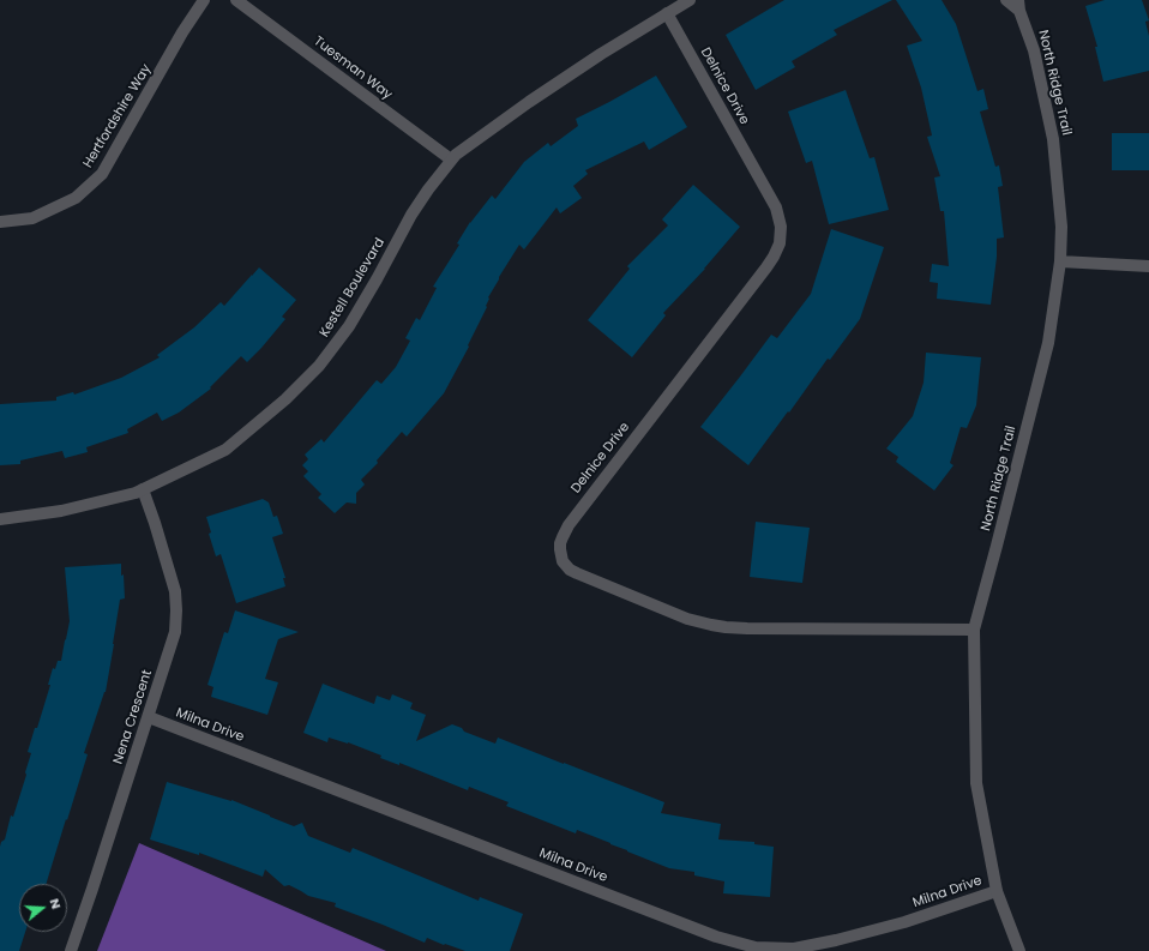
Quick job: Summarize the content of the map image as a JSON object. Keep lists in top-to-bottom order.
{
  "streets": {
    "street": [
      "Tuesman Way",
      "North Ridge Trail",
      "Delnice Drive",
      "Hertfordshire Way",
      "Kestell Boulevard",
      "Nena Crescent",
      "Milna Drive"
    ]
  },
  "crossings": [
    ["Tuesman Way", "Kestell Boulevard"],
    ["North Ridge Trail", "Delnice Drive"],
    ["North Ridge Trail", "Milna Drive"],
    ["Delnice Drive", "Kestell Boulevard"],
    ["Kestell Boulevard", "Nena Crescent"],
    ["Nena Crescent", "Milna Drive"]
  ],
  "north": "right"
}
